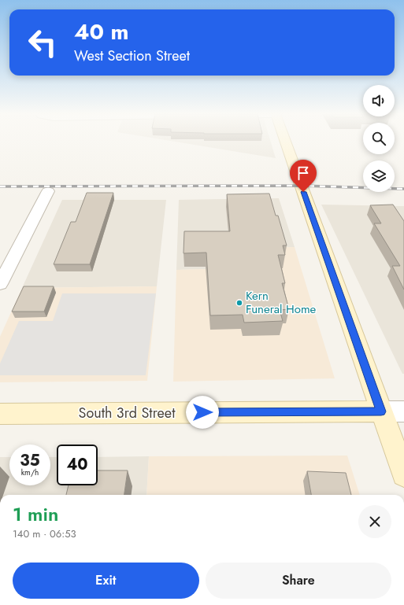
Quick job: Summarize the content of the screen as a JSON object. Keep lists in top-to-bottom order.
{
  "streets": {
    "street": ["South 3rd Street"]
  },
  "places": ["Kern Funeral Home"],
  "page": {
    "turn": ["40 m", "West Section Street"],
    "speed": "35 km/h",
    "limit": "40",
    "heading": ["1 min", "140 m · 06:53"],
    "buttons": ["Exit", "Share"]
  }
}
